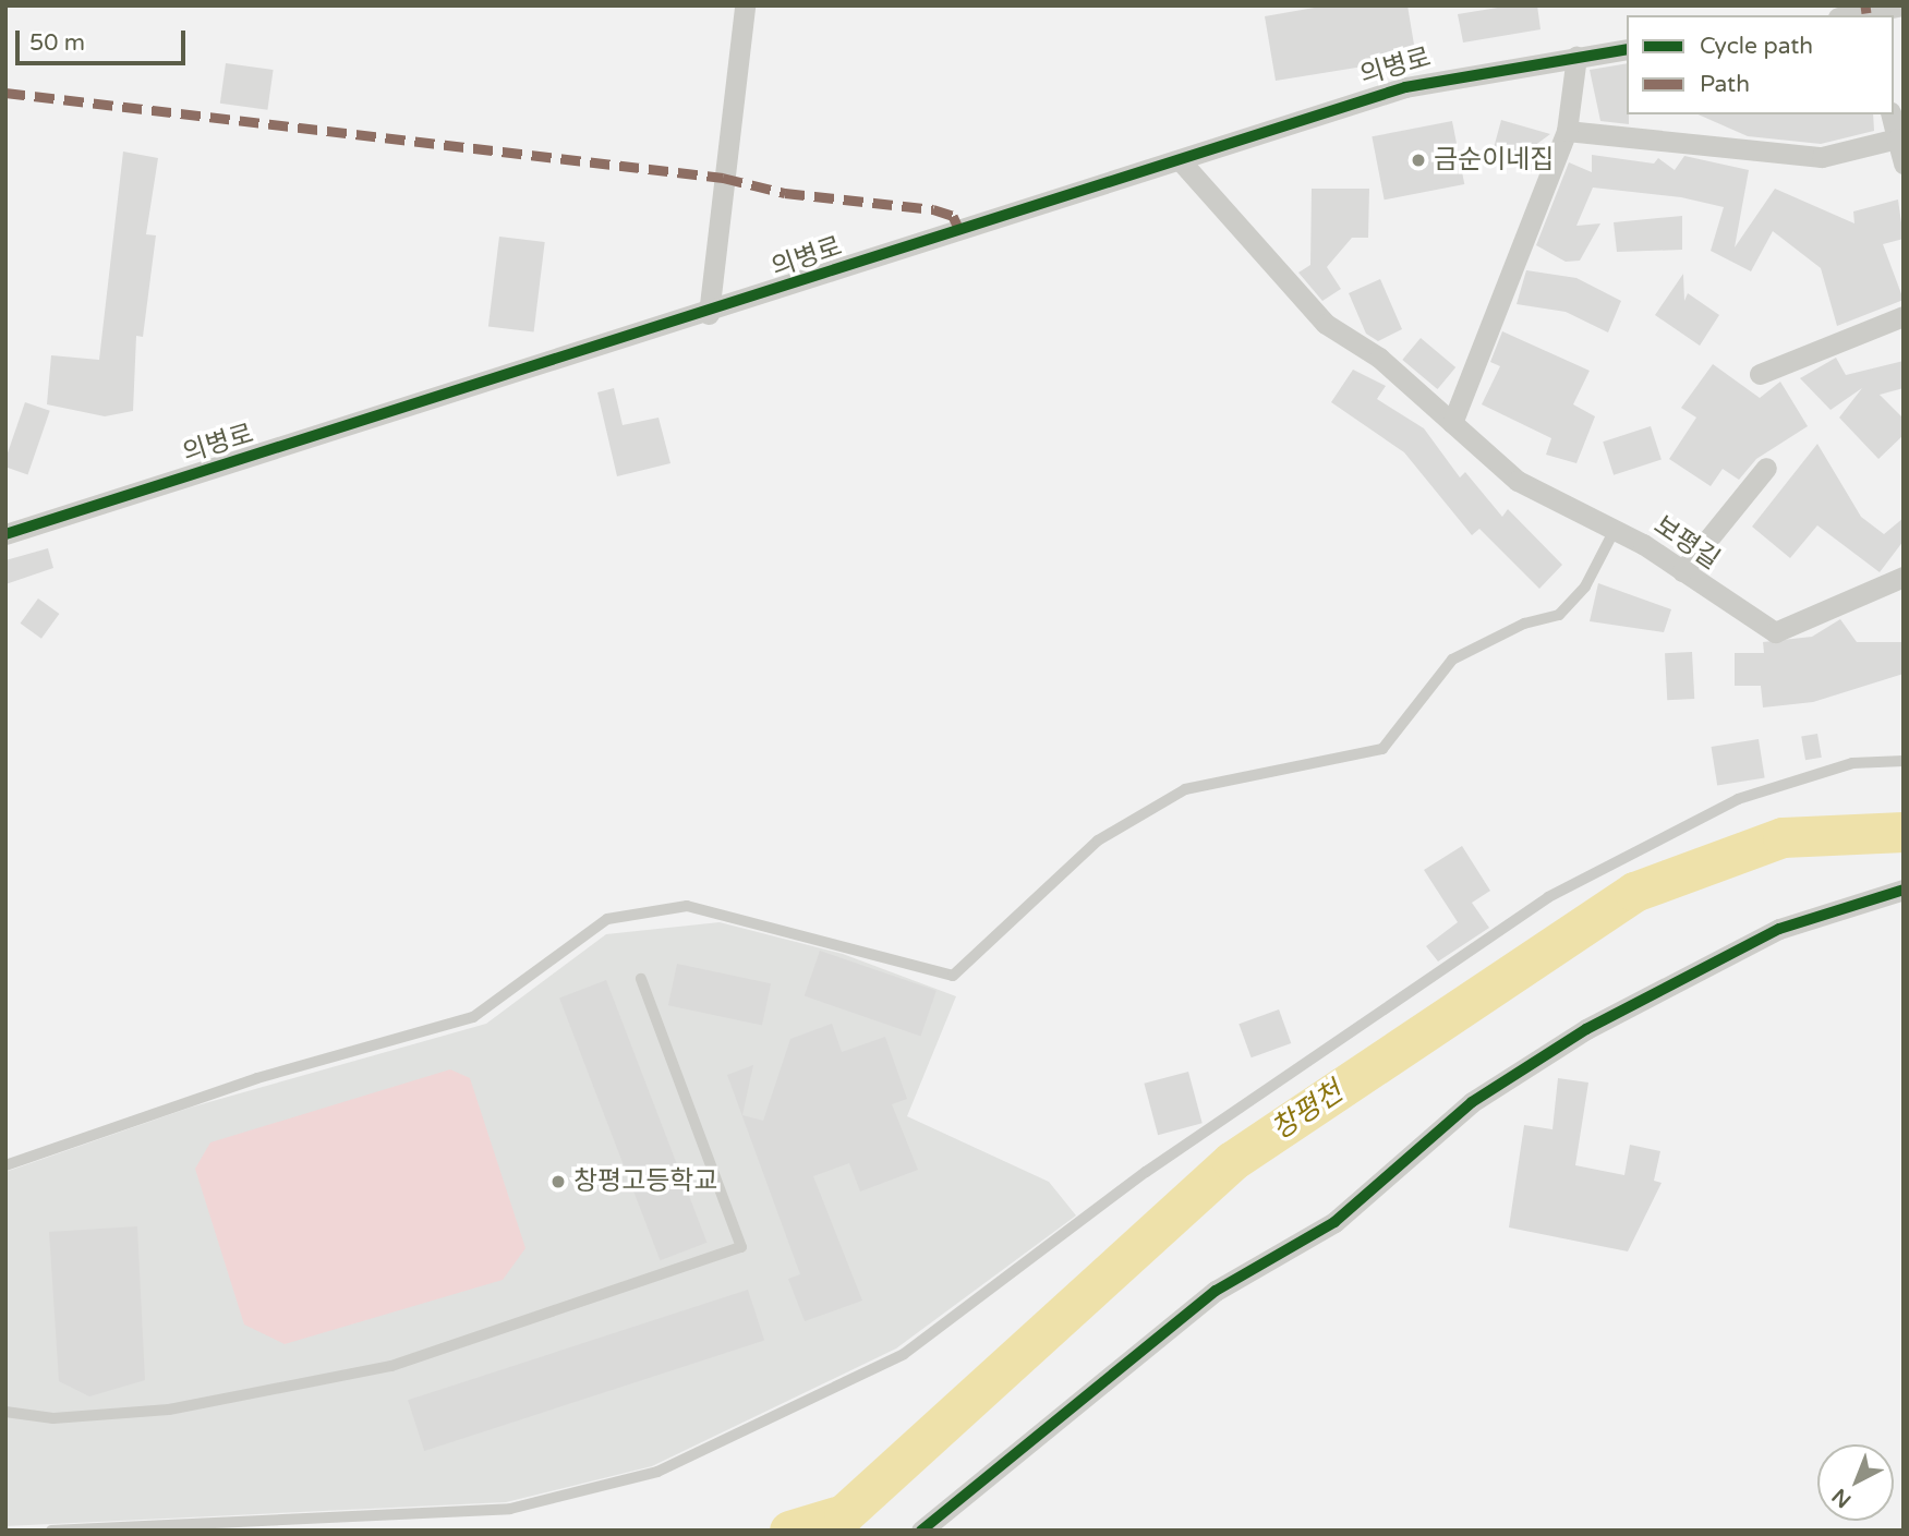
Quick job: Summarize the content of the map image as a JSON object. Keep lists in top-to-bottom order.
{
  "streets": {
    "street": ["의병로", "보평길"]
  },
  "crossings": [
    ["의병로", "보평길"]
  ],
  "water": ["창평천"],
  "places": ["금순이네집", "창평고등학교"],
  "legend": ["Cycle path", "Path"],
  "scale_bar": "50 m",
  "north": "bottom left"
}
